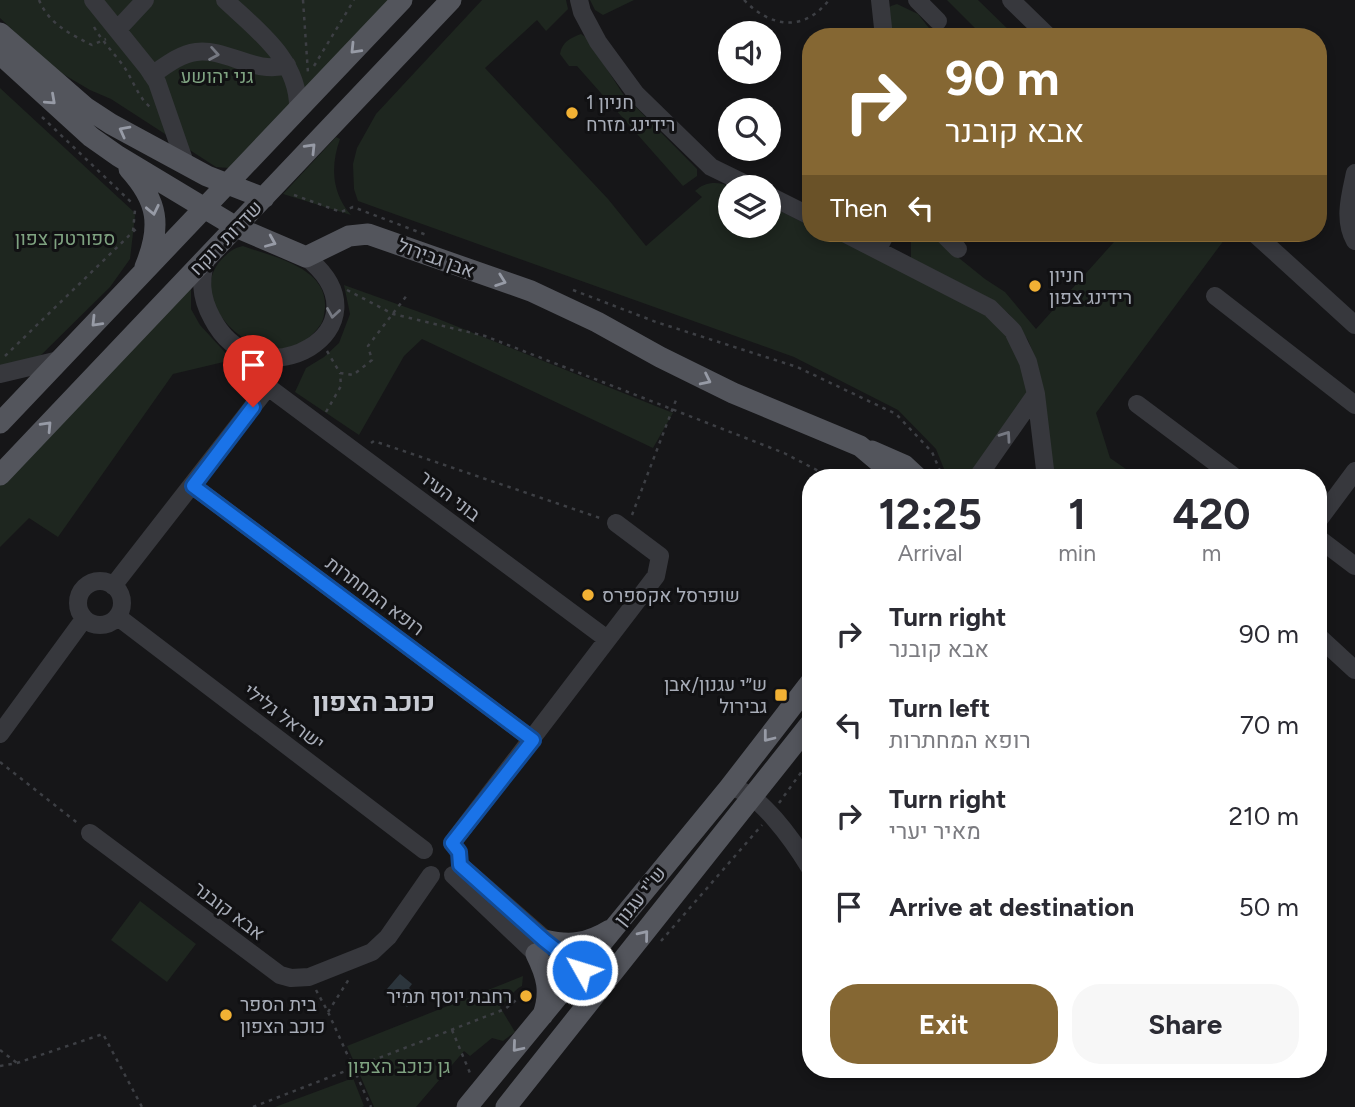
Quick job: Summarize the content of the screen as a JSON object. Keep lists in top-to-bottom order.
{
  "streets": {
    "main road": ["שדרות רוקח", "אבן גבירול", "ש''י עגנון"],
    "street": [
      "בוני העיר",
      "רופא המחתרות",
      "ישראל גלילי",
      "אבא קובנר"
    ]
  },
  "crossings": [
    ["שדרות רוקח", "אבן גבירול"],
    ["בוני העיר", "רופא המחתרות"]
  ],
  "one_way": ["אבן גבירול"],
  "districts": ["כוכב הצפון"],
  "parks": ["גני יהושע", "ספורטק צפון", "גן כוכב הצפון"],
  "places": {
    "other": [
      "1 חניון רידינג מזרח",
      "חניון רידינג צפון",
      "שופרסל אקספרס",
      "רחבת יוסף תמיר",
      "בית הספר כוכב הצפון"
    ],
    "transit": ["ש״י עגנון/אבן גבירול"]
  },
  "page": {
    "turn": ["90 m", "אבא קובנר"],
    "then": "Then",
    "eta": [
      "12:25",
      "Arrival",
      "1",
      "min",
      "420",
      "m"
    ],
    "list": [
      {
        "name": "Turn right",
        "note": "אבא קובנר",
        "value": "90 m"
      },
      {
        "name": "Turn left",
        "note": "רופא המחתרות",
        "value": "70 m"
      },
      {
        "name": "Turn right",
        "note": "מאיר יערי",
        "value": "210 m"
      },
      {
        "name": "Arrive at destination",
        "value": "50 m"
      }
    ],
    "buttons": ["Exit", "Share"]
  }
}
